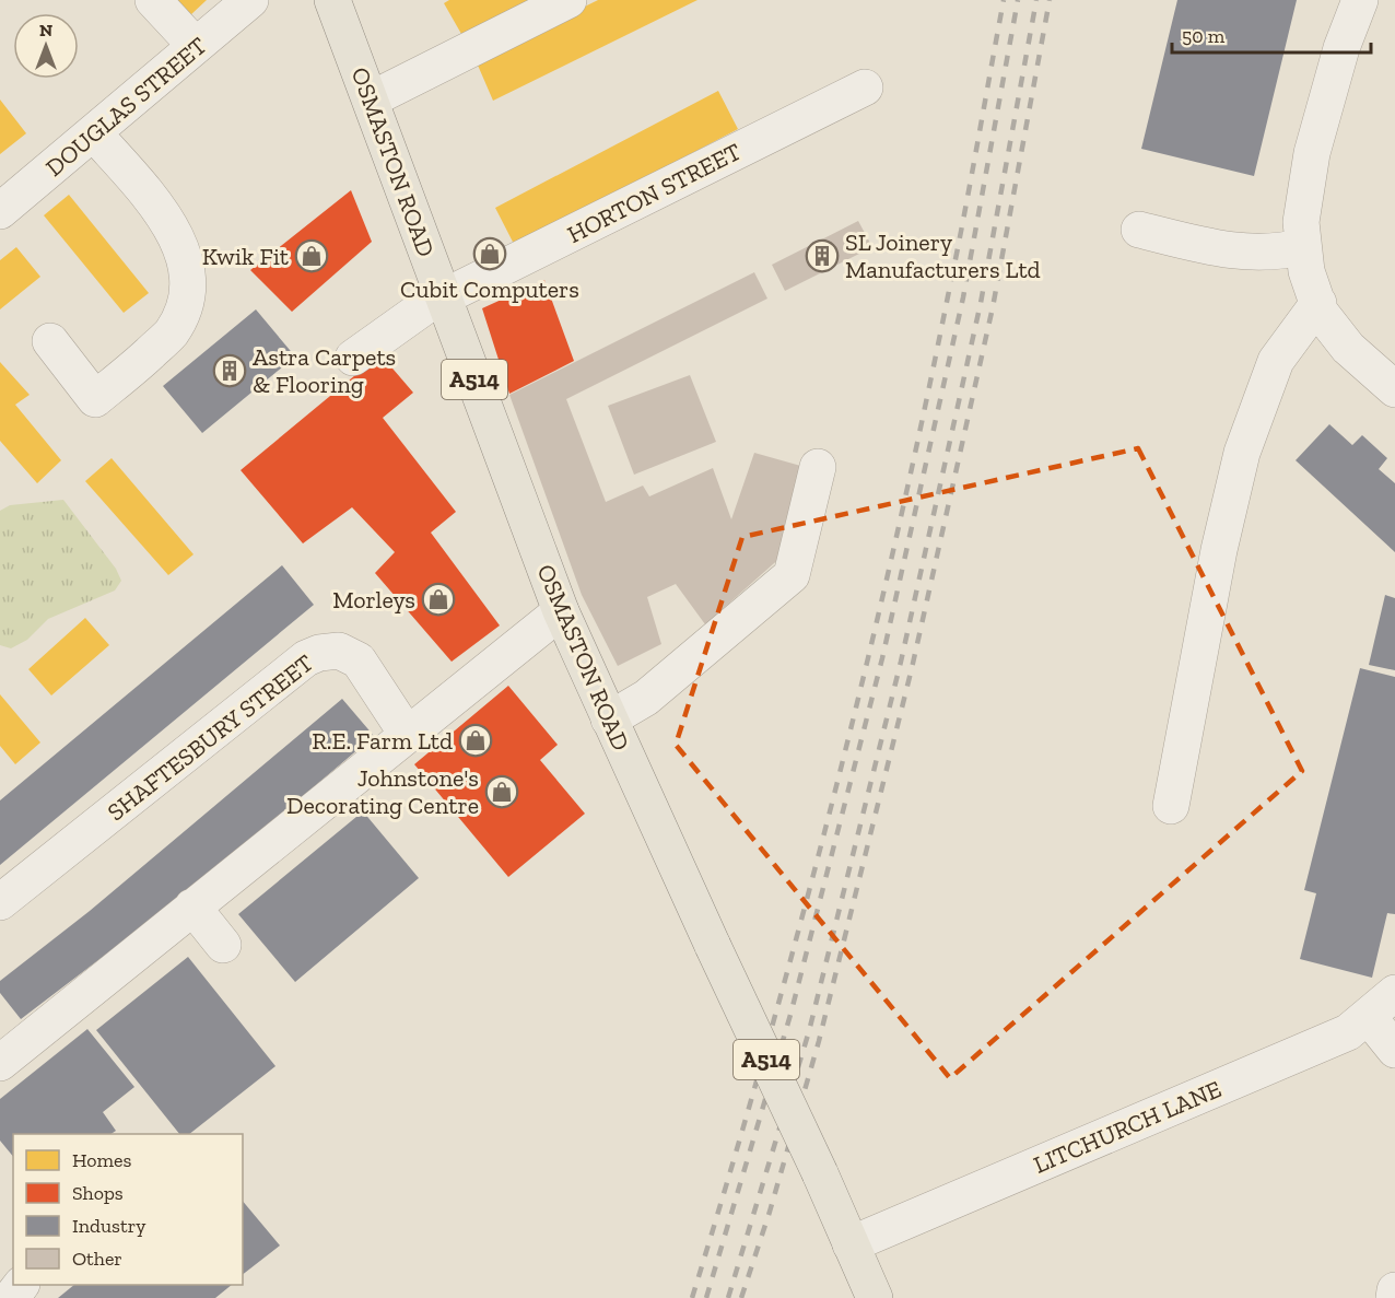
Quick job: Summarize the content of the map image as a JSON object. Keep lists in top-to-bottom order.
{
  "streets": {
    "main road": ["OSMASTON ROAD", "A514"],
    "street": [
      "DOUGLAS STREET",
      "HORTON STREET",
      "SHAFTESBURY STREET",
      "LITCHURCH LANE"
    ]
  },
  "crossings": [
    ["OSMASTON ROAD", "HORTON STREET"],
    ["OSMASTON ROAD", "LITCHURCH LANE"]
  ],
  "places": {
    "shop": [
      "Cubit Computers",
      "Kwik Fit",
      "Morleys",
      "R.E. Farm Ltd",
      "Johnstone's Decorating Centre"
    ],
    "building": ["SL Joinery Manufacturers Ltd", "Astra Carpets & Flooring"]
  },
  "legend": [
    "Homes",
    "Shops",
    "Industry",
    "Other"
  ],
  "scale_bar": "50 m",
  "north": "top"
}
